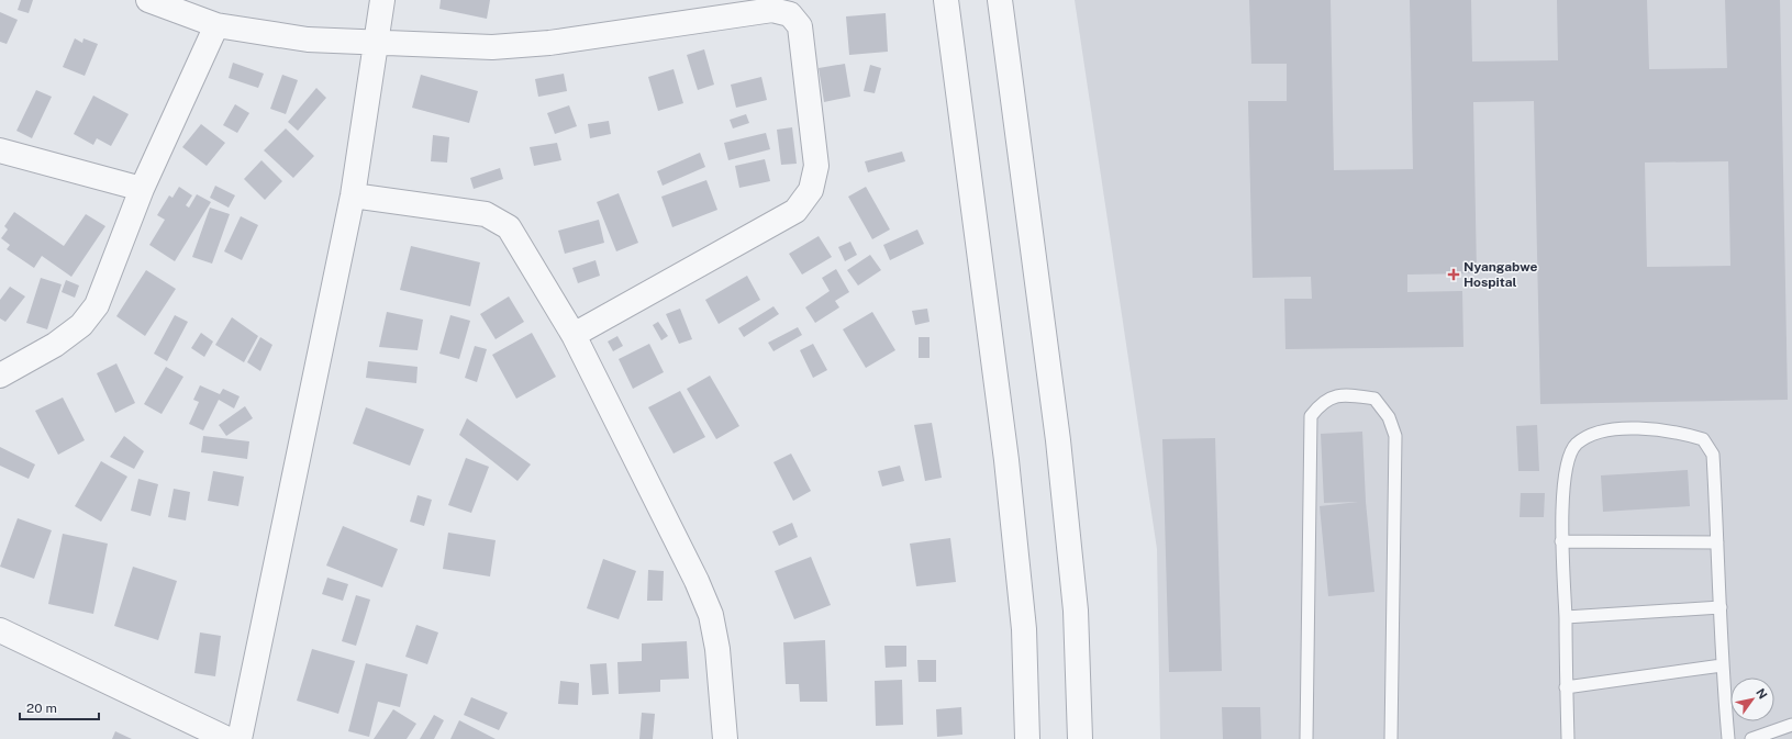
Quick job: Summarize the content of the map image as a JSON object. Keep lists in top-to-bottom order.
{
  "places": {
    "health": ["Nyangabwe Hospital"]
  },
  "scale_bar": "20 m",
  "north": "top right"
}
